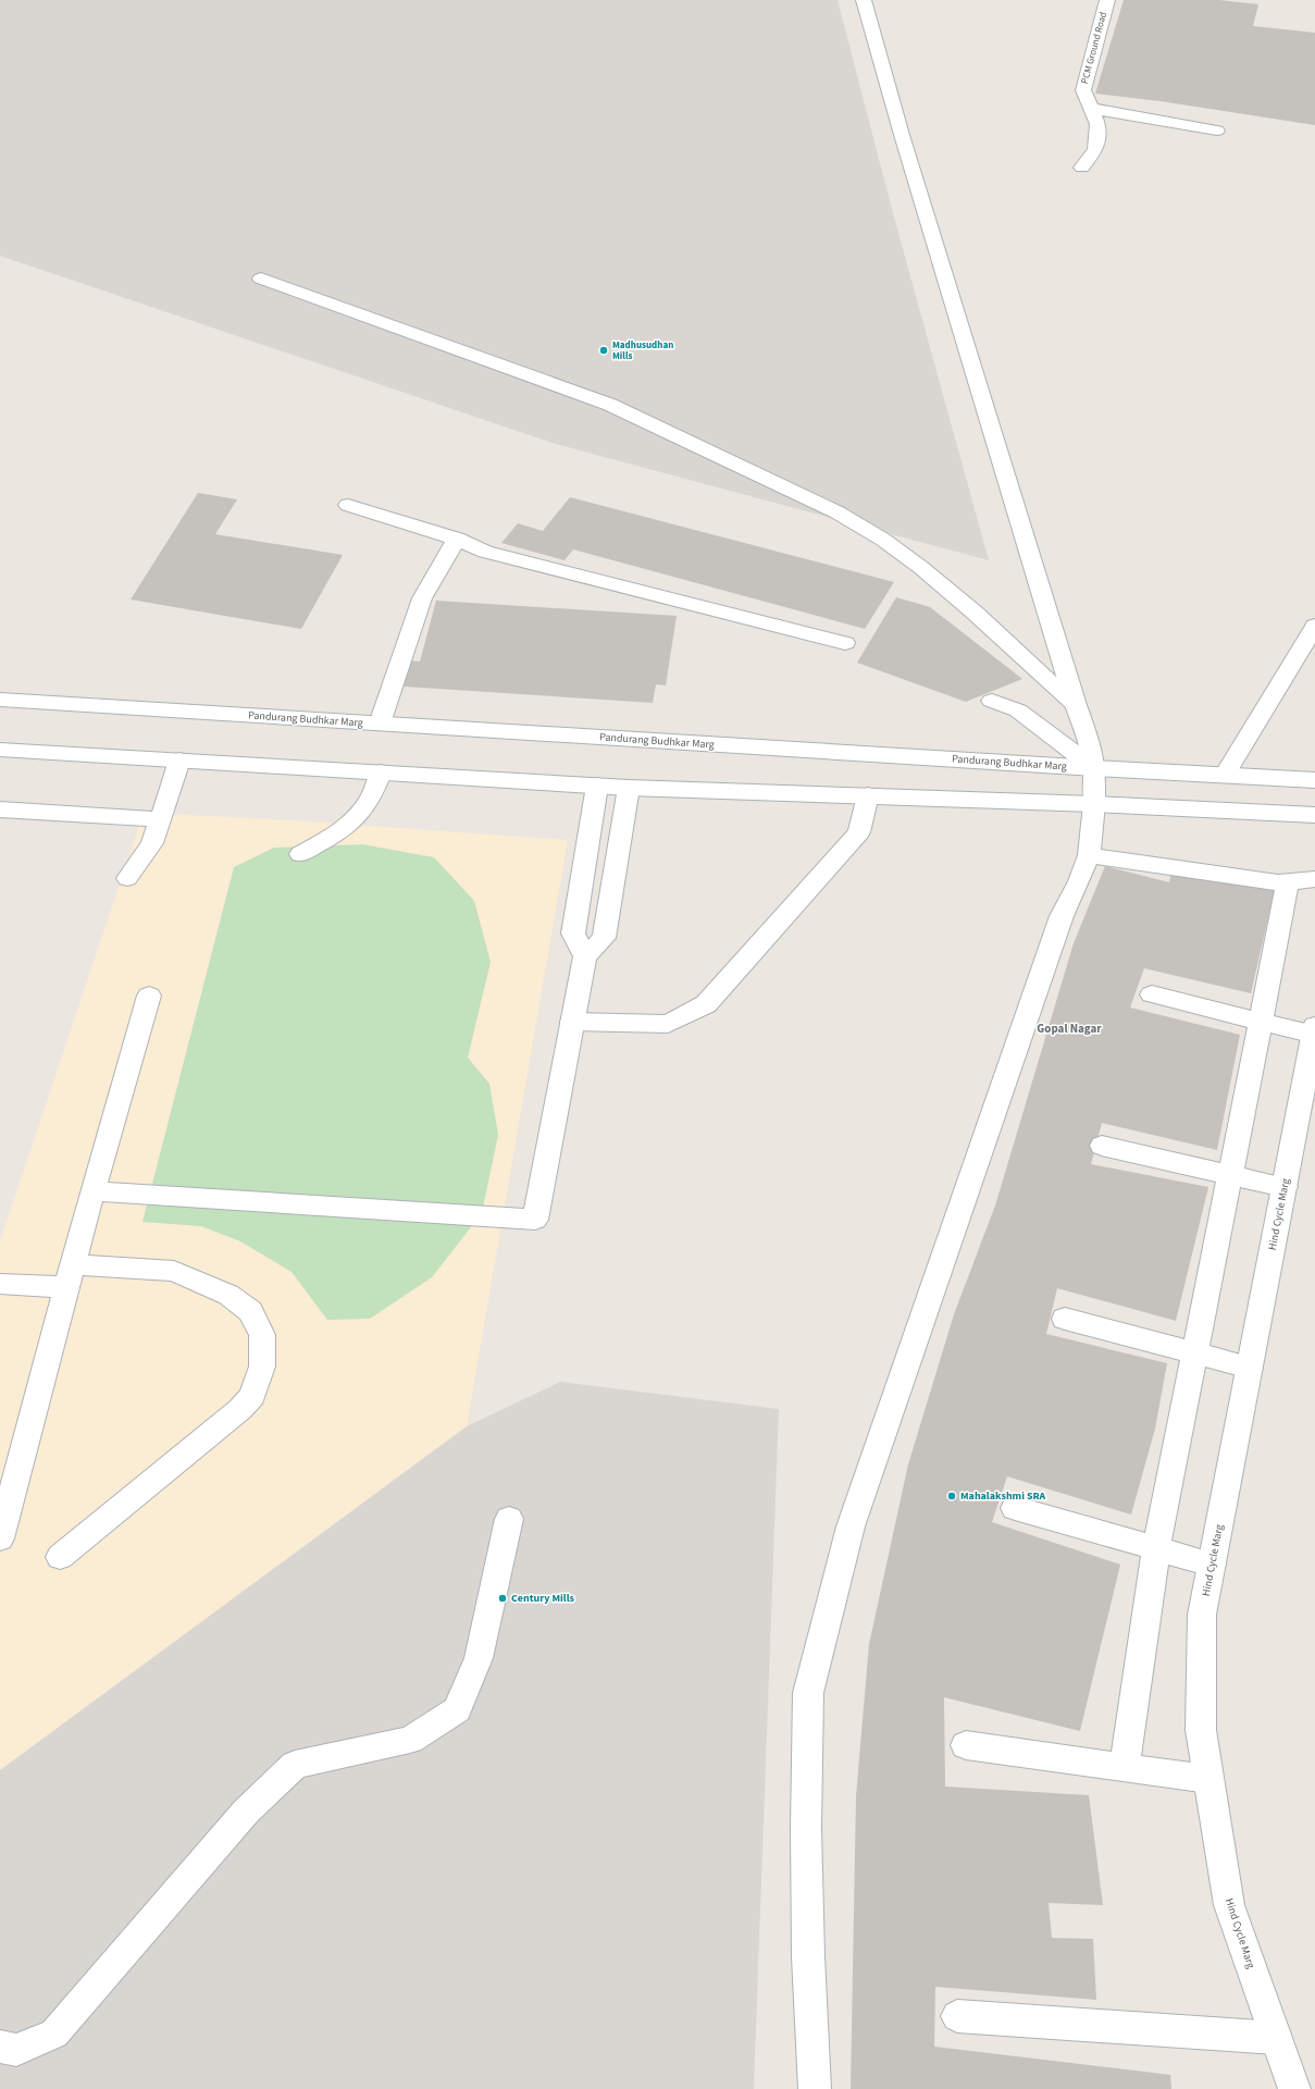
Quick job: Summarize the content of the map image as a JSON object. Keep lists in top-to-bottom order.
{
  "streets": {
    "street": ["PCM Ground Road", "Pandurang Budhkar Marg", "Hind Cycle Marg"]
  },
  "districts": ["Gopal Nagar"],
  "places": ["Madhusudhan Mills", "Mahalakshmi SRA", "Century Mills"]
}
